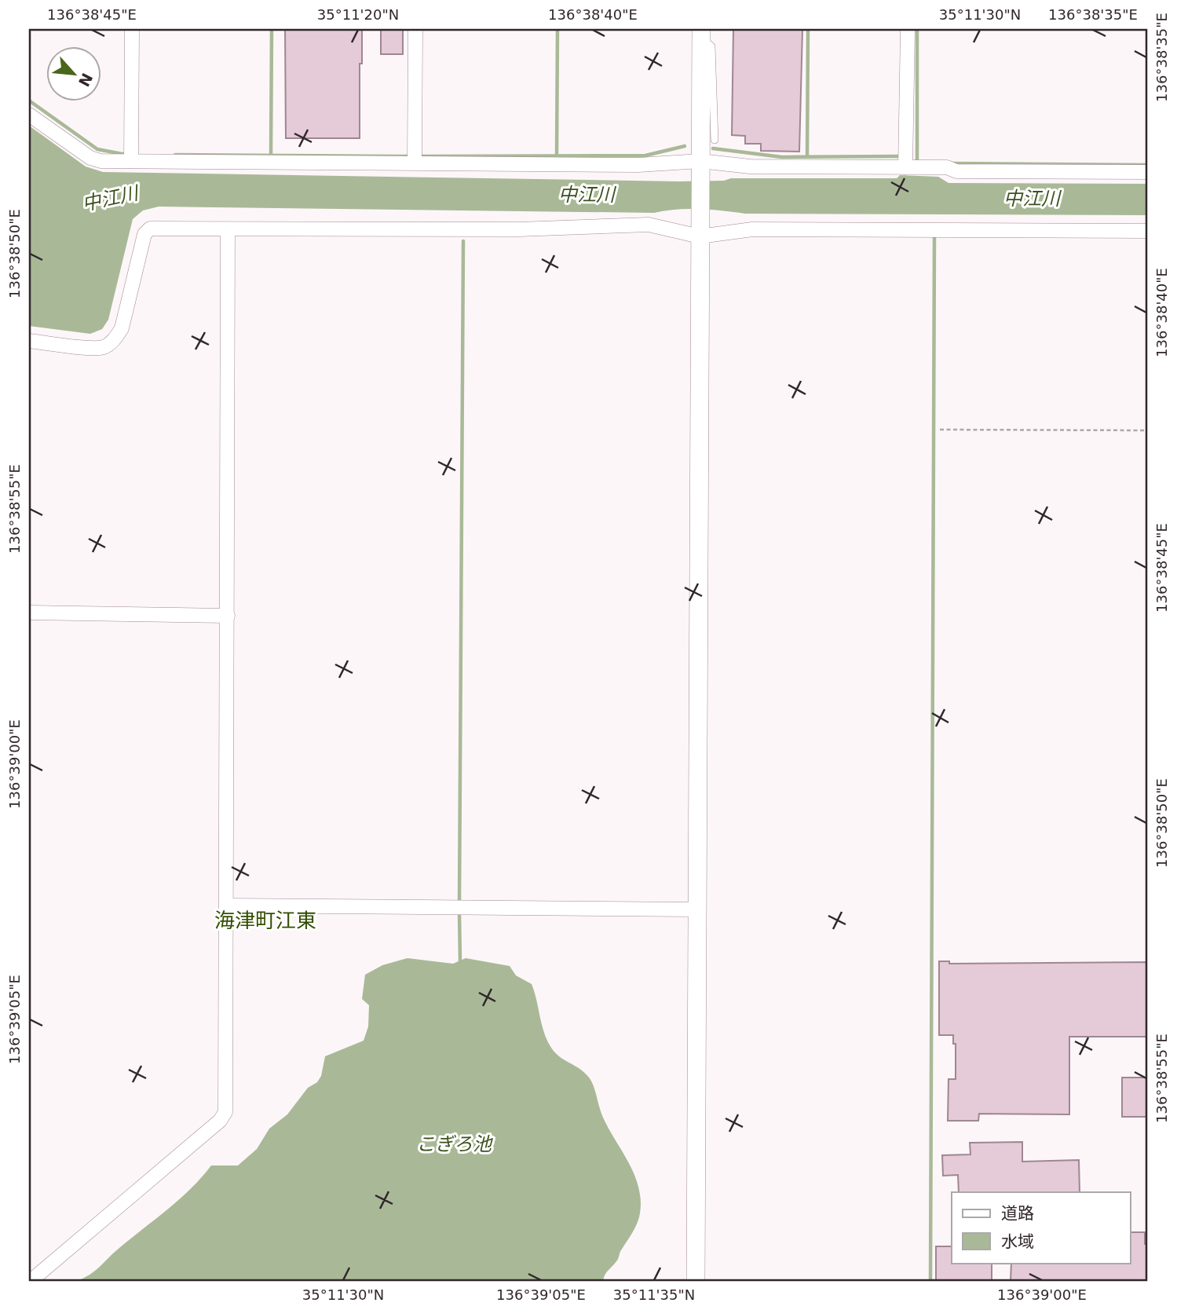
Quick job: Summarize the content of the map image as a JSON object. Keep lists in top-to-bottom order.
{
  "districts": ["海津町江東"],
  "water": ["中江川", "こぎろ池"],
  "legend": ["道路", "水域"],
  "north": "bottom right",
  "coordinates": [
    "136°38'45\"E",
    "35°11'20\"N",
    "136°38'40\"E",
    "35°11'30\"N",
    "136°38'35\"E",
    "136°38'50\"E",
    "136°38'55\"E",
    "136°39'00\"E",
    "136°39'05\"E",
    "35°11'35\"N"
  ]
}
